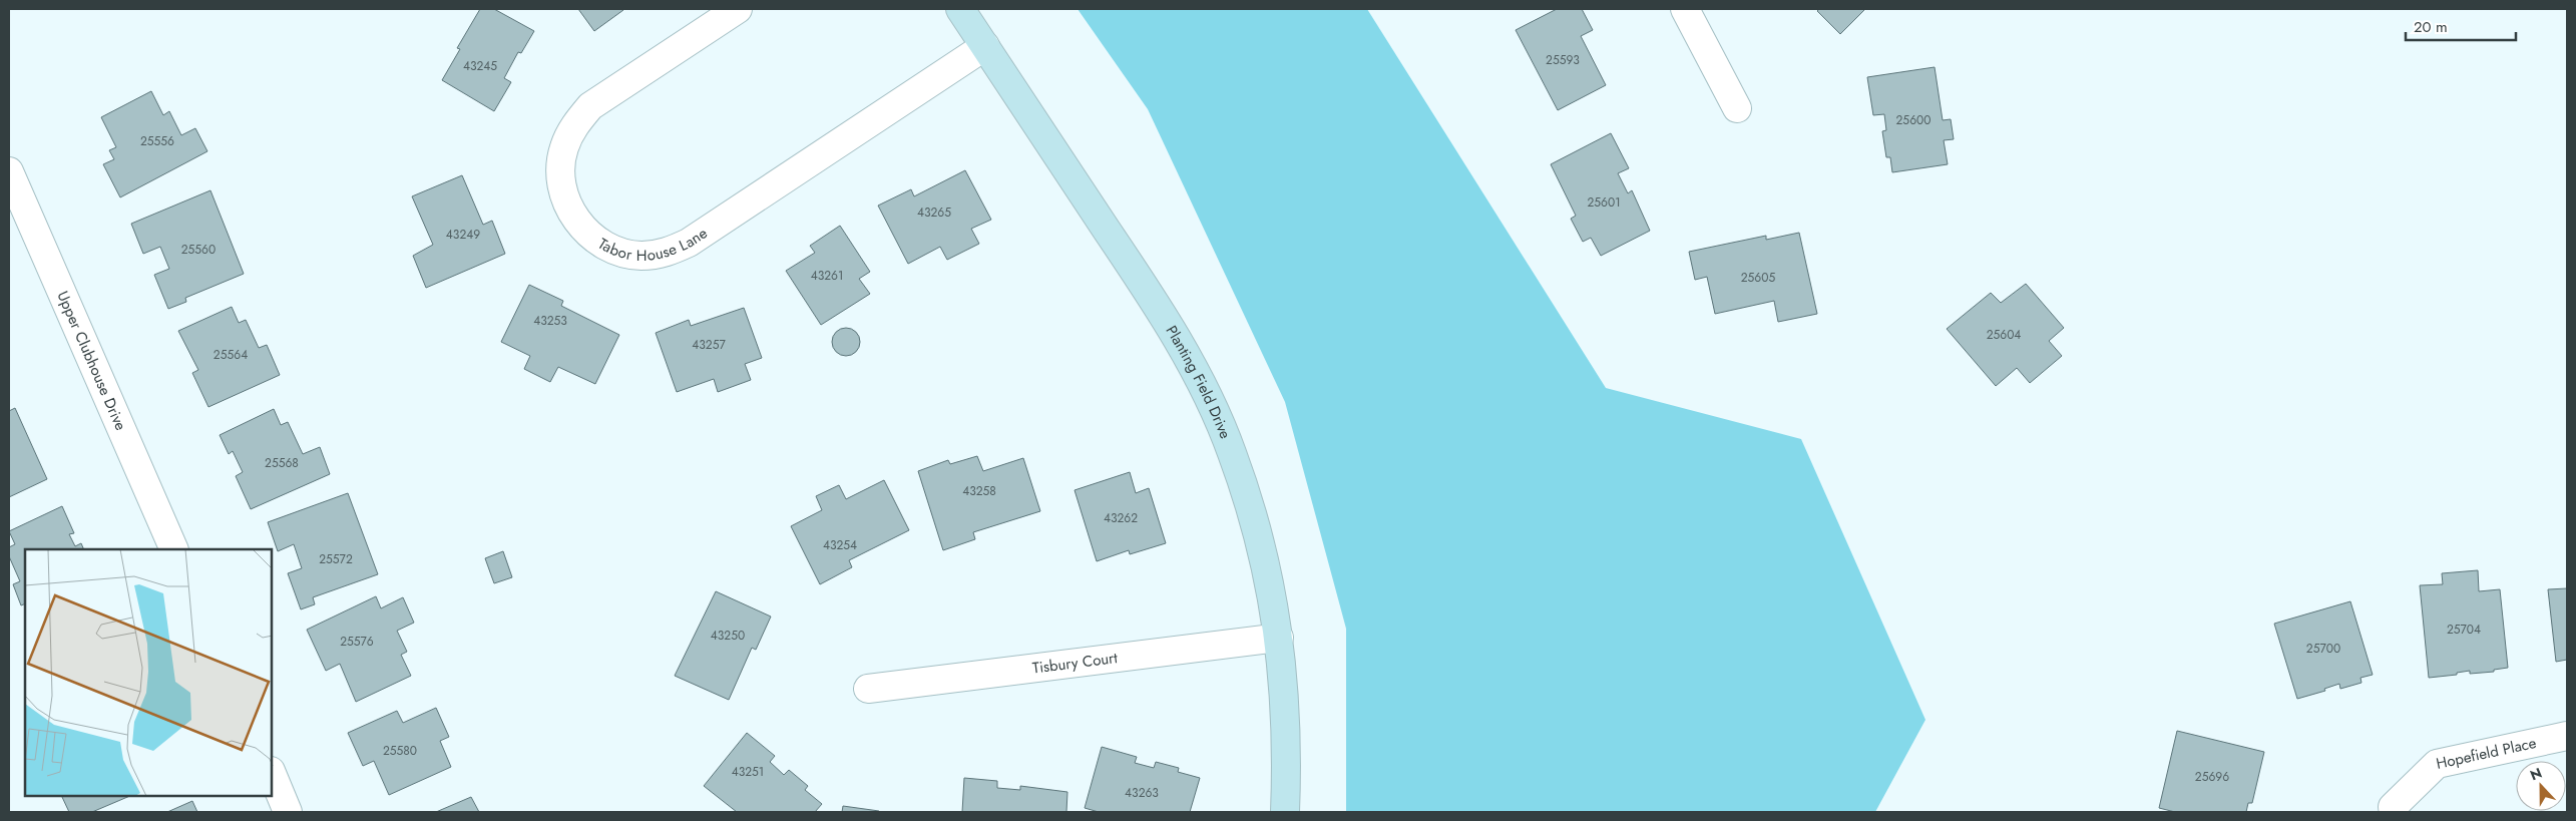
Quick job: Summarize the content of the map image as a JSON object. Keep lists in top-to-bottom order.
{
  "streets": {
    "street": [
      "Tabor House Lane",
      "Upper Clubhouse Drive",
      "Planting Field Drive",
      "Tisbury Court",
      "Hopefield Place"
    ]
  },
  "crossings": [
    ["Tabor House Lane", "Planting Field Drive"],
    ["Planting Field Drive", "Tisbury Court"]
  ],
  "house_numbers": [
    "25593",
    "43245",
    "25600",
    "25556",
    "25601",
    "43265",
    "43249",
    "25560",
    "43261",
    "25605",
    "43253",
    "25604",
    "43257",
    "25564",
    "25568",
    "43258",
    "43262",
    "43254",
    "25572",
    "25704",
    "43250",
    "25576",
    "25700",
    "25580",
    "43251",
    "25696",
    "43263"
  ],
  "scale_bar": "20 m",
  "north": "top"
}
